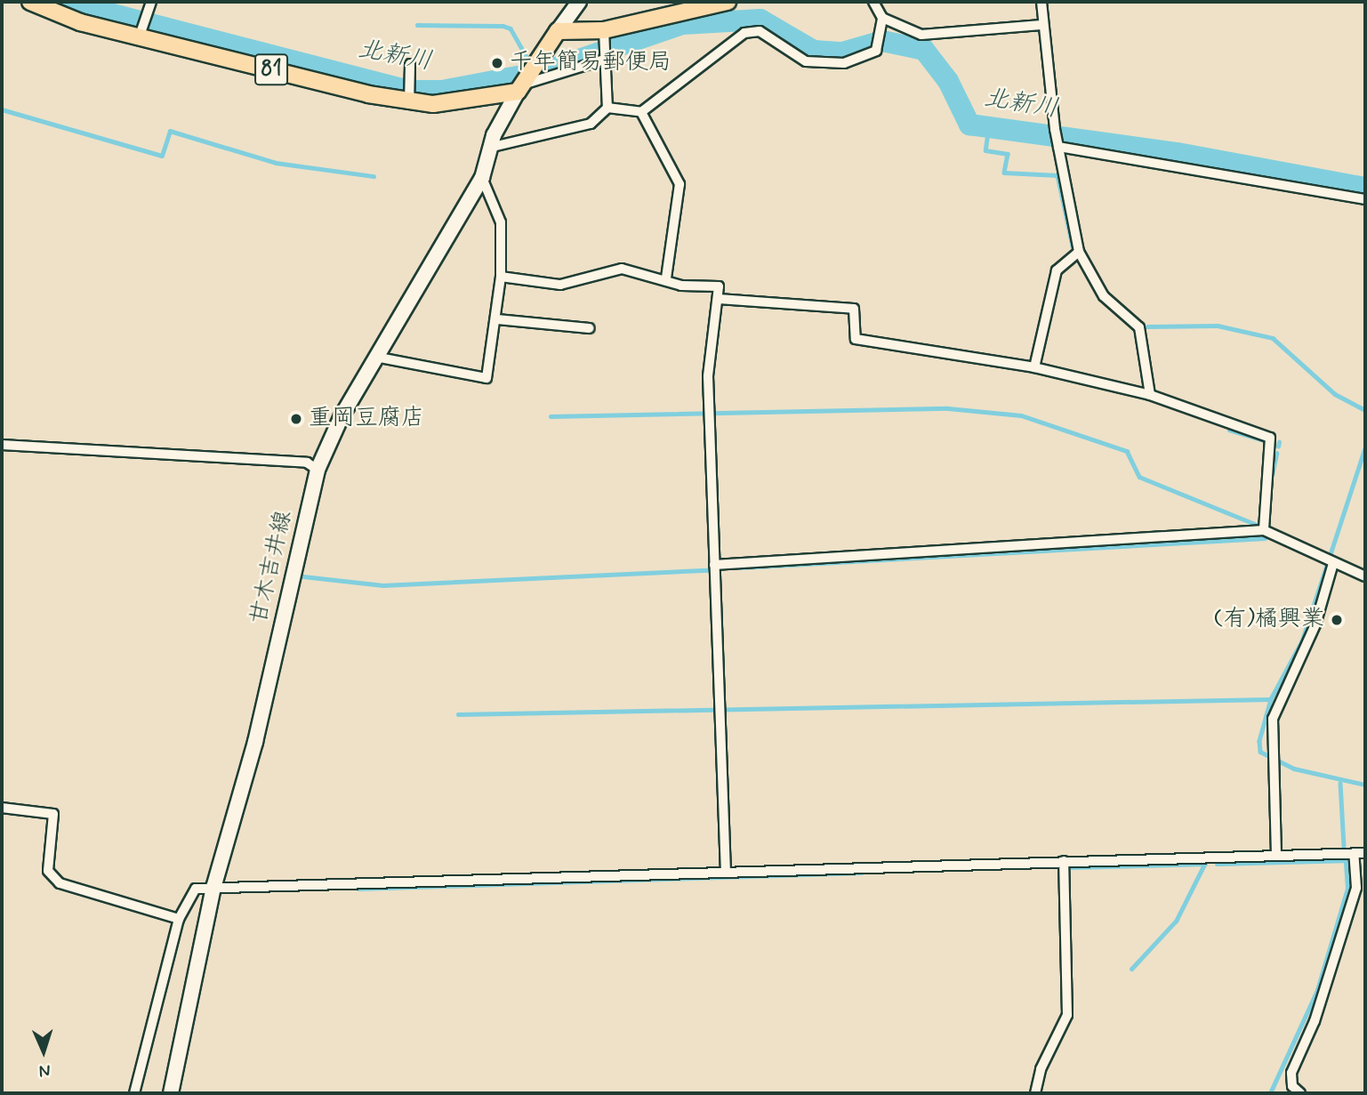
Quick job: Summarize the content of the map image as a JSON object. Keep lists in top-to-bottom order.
{
  "streets": {
    "main road": ["81", "甘木吉井線"]
  },
  "crossings": [
    ["81", "甘木吉井線"]
  ],
  "water": ["北新川"],
  "places": ["千年簡易郵便局", "重岡豆腐店", "(有)橘興業"],
  "north": "bottom"
}
